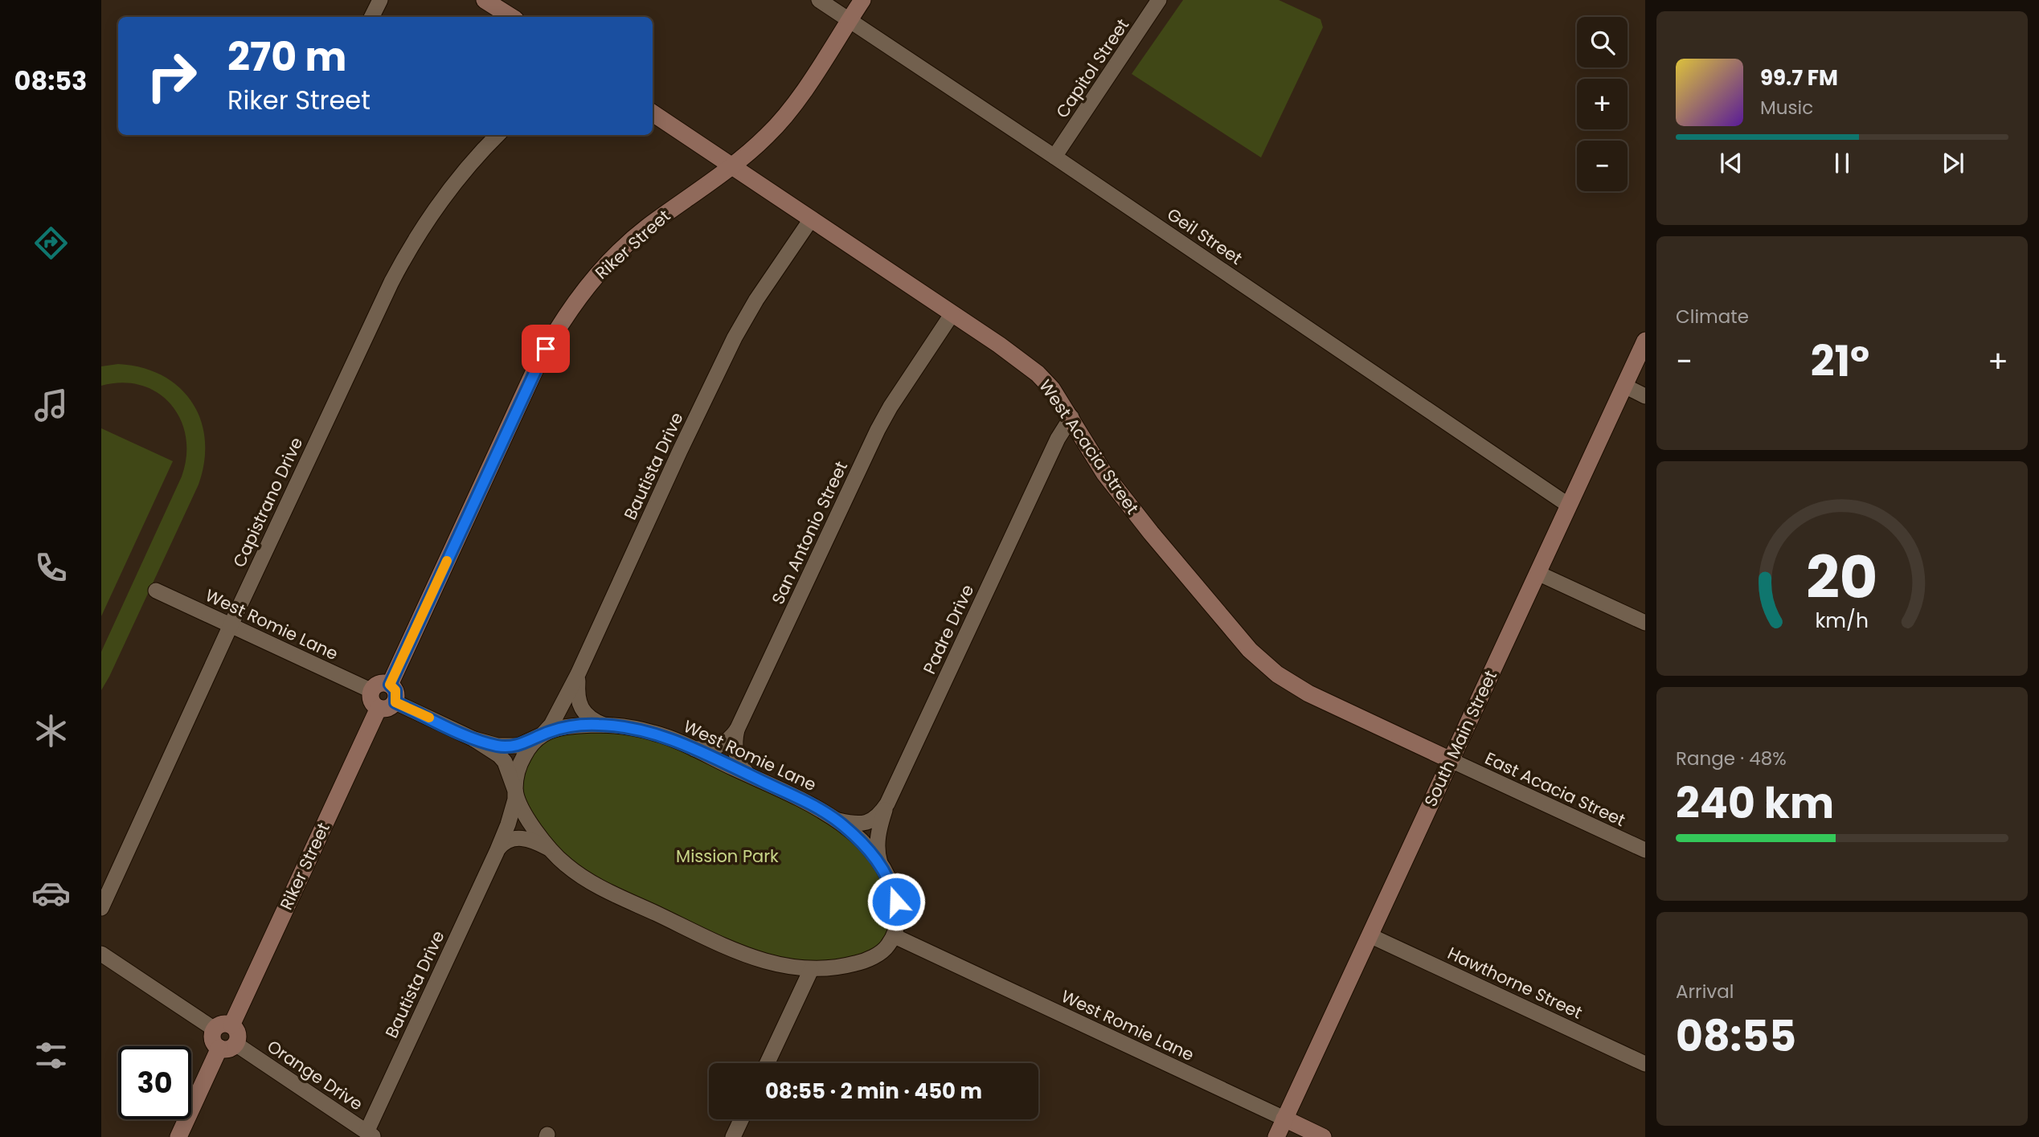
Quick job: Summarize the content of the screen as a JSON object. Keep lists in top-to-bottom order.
{
  "streets": {
    "street": [
      "Capitol Street",
      "Geil Street",
      "Riker Street",
      "West Acacia Street",
      "Bautista Drive",
      "Capistrano Drive",
      "San Antonio Street",
      "West Romie Lane",
      "Padre Drive",
      "South Main Street",
      "East Acacia Street",
      "Hawthorne Street",
      "Orange Drive"
    ]
  },
  "crossings": [
    ["Capitol Street", "Geil Street"],
    ["Geil Street", "Riker Street"],
    ["Geil Street", "South Main Street"],
    ["Riker Street", "West Acacia Street"],
    ["Riker Street", "West Romie Lane"],
    ["Riker Street", "Orange Drive"],
    ["West Acacia Street", "Bautista Drive"],
    ["West Acacia Street", "San Antonio Street"],
    ["West Acacia Street", "Padre Drive"],
    ["West Acacia Street", "South Main Street"],
    ["West Acacia Street", "East Acacia Street"],
    ["Bautista Drive", "West Romie Lane"],
    ["Bautista Drive", "Orange Drive"],
    ["Capistrano Drive", "West Romie Lane"],
    ["San Antonio Street", "West Romie Lane"],
    ["West Romie Lane", "Padre Drive"],
    ["West Romie Lane", "South Main Street"],
    ["South Main Street", "East Acacia Street"],
    ["South Main Street", "Hawthorne Street"]
  ],
  "parks": ["Mission Park"],
  "page": {
    "tabs": "08:53",
    "map_buttons": ["+", "−"],
    "turn": ["270 m", "Riker Street"],
    "song": ["99.7 FM", "Music"],
    "tile": [
      "Climate",
      ["Range · 48%", "240 km"],
      ["Arrival", "08:55"]
    ],
    "heat": ["−", "21°", "+"],
    "limit": "30",
    "trip": "08:55 · 2 min · 450 m",
    "gauge": ["20", "km/h"]
  }
}
